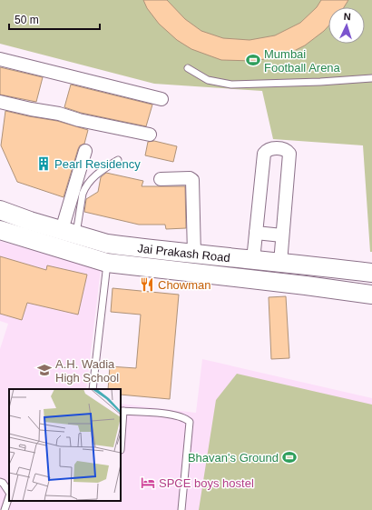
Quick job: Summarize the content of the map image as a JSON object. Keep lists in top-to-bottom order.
{
  "streets": {
    "main road": ["Jai Prakash Road"]
  },
  "places": {
    "sports": ["Mumbai Football Arena", "Bhavan's Ground"],
    "building": ["Pearl Residency"],
    "restaurant": ["Chowman"],
    "school or university": ["A.H. Wadia High School"],
    "hotel": ["SPCE boys hostel"]
  },
  "scale_bar": "50 m",
  "north": "top"
}
